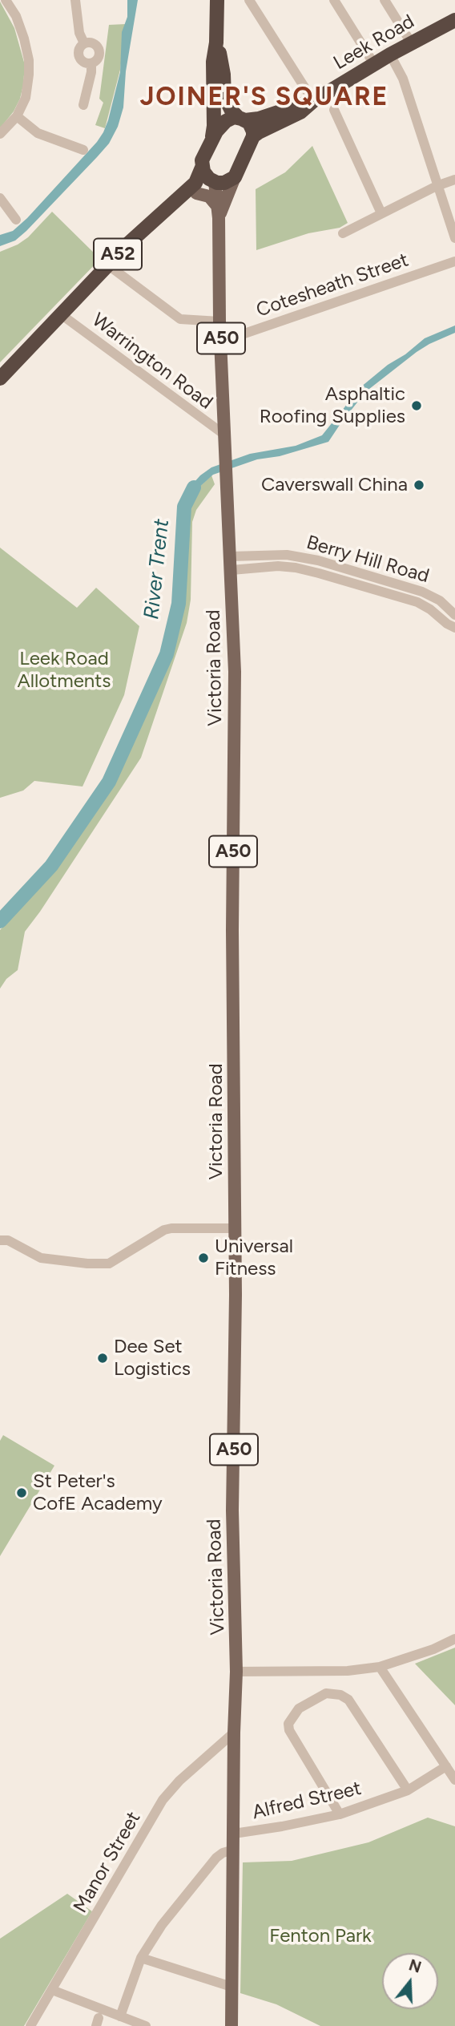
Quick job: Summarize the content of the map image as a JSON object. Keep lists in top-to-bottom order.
{
  "streets": {
    "highway": ["Leek Road", "A52"],
    "main road": ["A50", "Victoria Road"],
    "street": [
      "Cotesheath Street",
      "Warrington Road",
      "Berry Hill Road",
      "Alfred Street",
      "Manor Street"
    ]
  },
  "crossings": [
    ["Leek Road", "A52"],
    ["A52", "Warrington Road"],
    ["A52", "Victoria Road"],
    ["Cotesheath Street", "Victoria Road"],
    ["Warrington Road", "Victoria Road"],
    ["Berry Hill Road", "Victoria Road"],
    ["Victoria Road", "Alfred Street"],
    ["Victoria Road", "Manor Street"]
  ],
  "districts": ["JOINER'S SQUARE"],
  "water": ["River Trent"],
  "parks": ["Leek Road Allotments", "Fenton Park"],
  "places": [
    "Asphaltic Roofing Supplies",
    "Caverswall China",
    "Universal Fitness",
    "Dee Set Logistics",
    "St Peter's CofE Academy"
  ],
  "north": "top"
}
